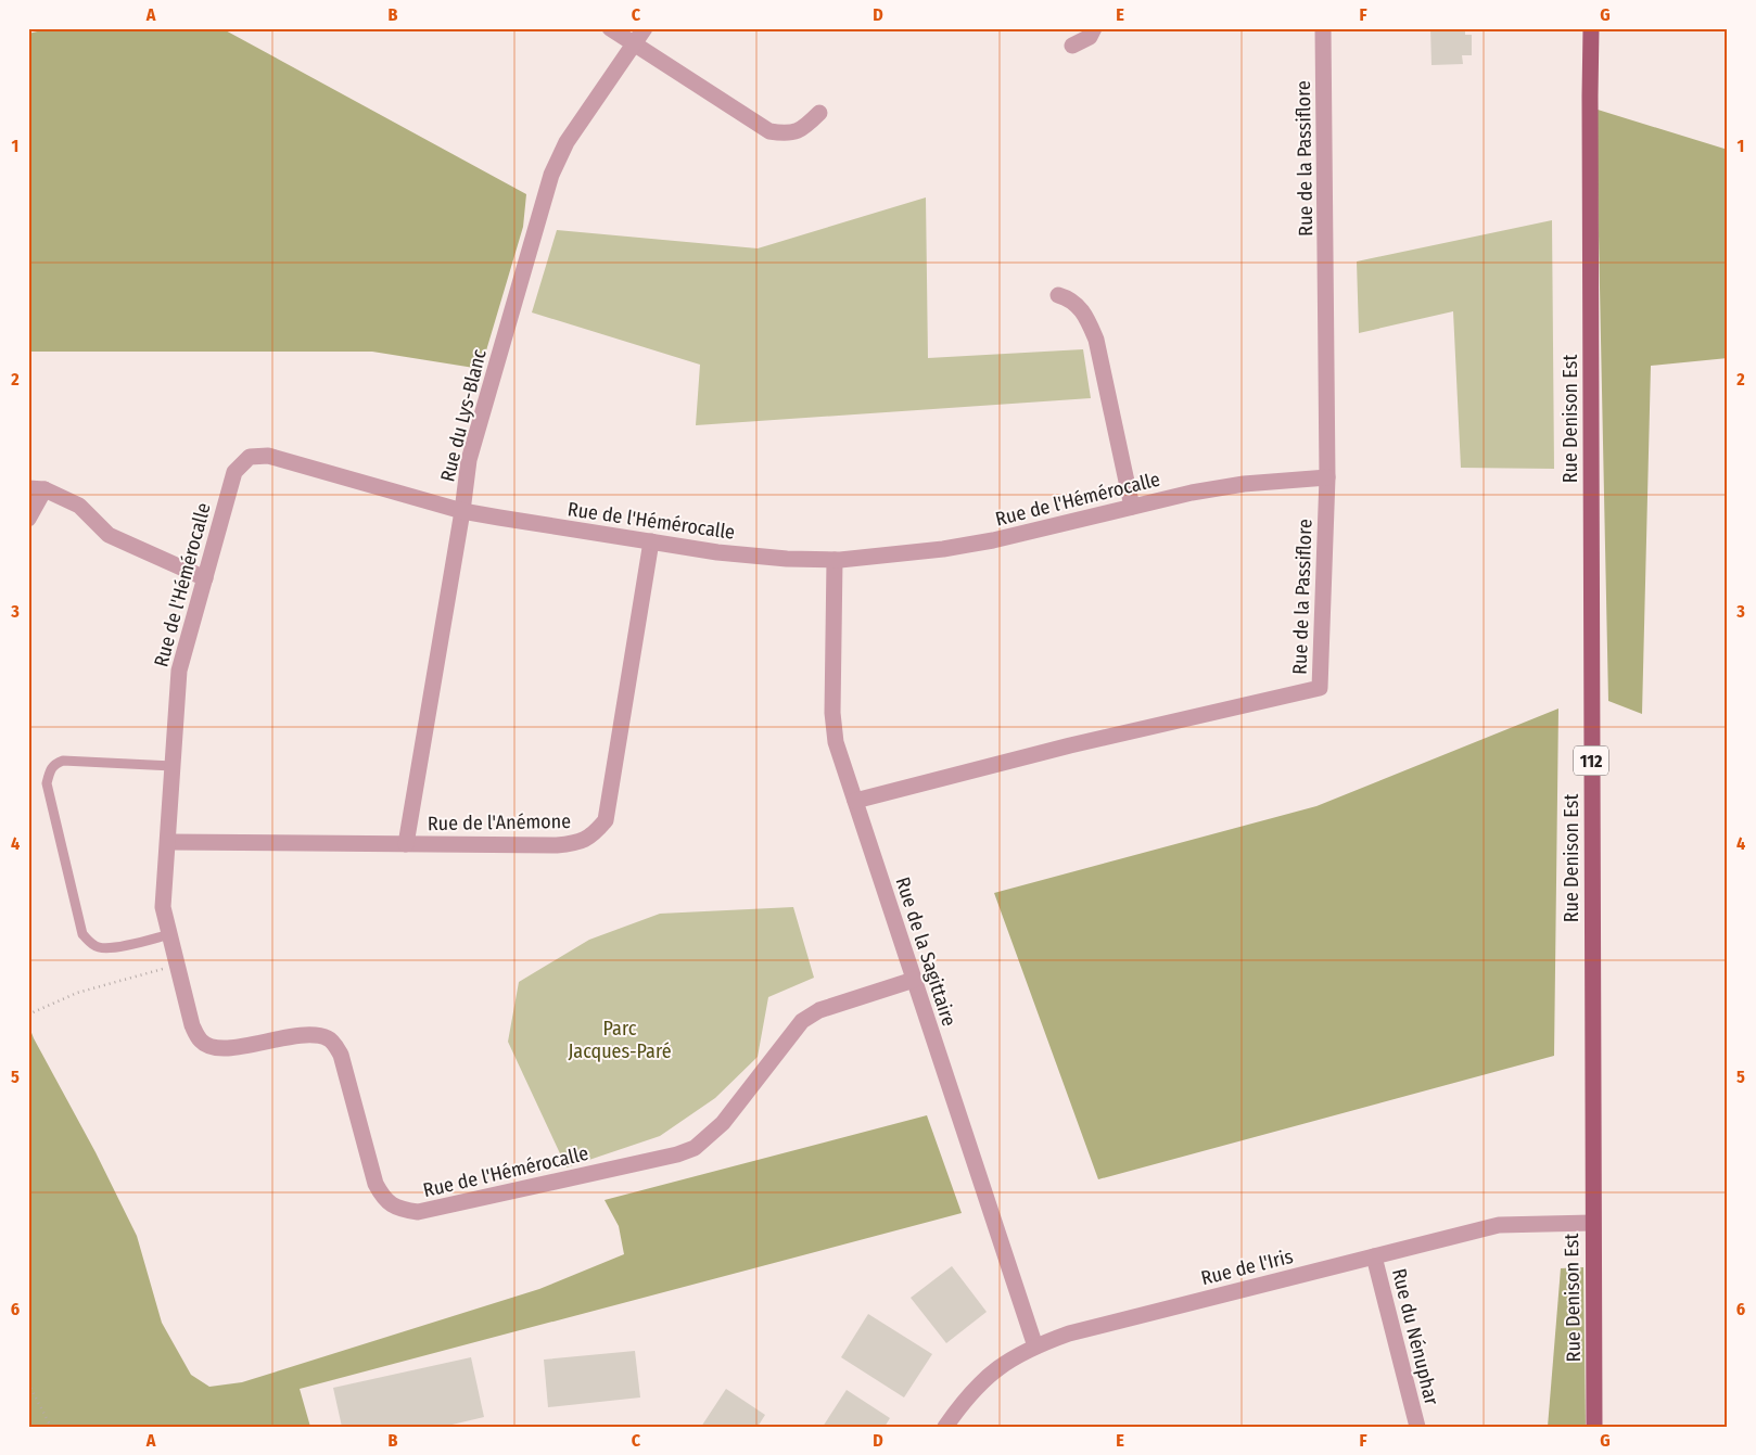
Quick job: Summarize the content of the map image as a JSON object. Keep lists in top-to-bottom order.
{
  "streets": {
    "main road": ["Rue Denison Est", "112"],
    "street": [
      "Rue de la Passiflore",
      "Rue du Lys-Blanc",
      "Rue de l'Hémérocalle",
      "Rue de l'Anémone",
      "Rue de la Sagittaire",
      "Rue de l'Iris",
      "Rue du Nénuphar"
    ]
  },
  "crossings": [
    ["Rue de la Passiflore", "Rue de l'Hémérocalle"],
    ["Rue de la Passiflore", "Rue de la Sagittaire"],
    ["Rue du Lys-Blanc", "Rue de l'Hémérocalle"],
    ["Rue du Lys-Blanc", "Rue de l'Anémone"],
    ["Rue Denison Est", "Rue de l'Iris"],
    ["Rue de l'Hémérocalle", "Rue de l'Anémone"],
    ["Rue de l'Hémérocalle", "Rue de la Sagittaire"],
    ["Rue de la Sagittaire", "Rue de l'Iris"],
    ["Rue de l'Iris", "Rue du Nénuphar"]
  ],
  "parks": ["Parc Jacques-Paré"],
  "grid": {
    "columns": [
      "A",
      "B",
      "C",
      "D",
      "E",
      "F",
      "G"
    ],
    "rows": [
      "1",
      "2",
      "3",
      "4",
      "5",
      "6"
    ]
  }
}
